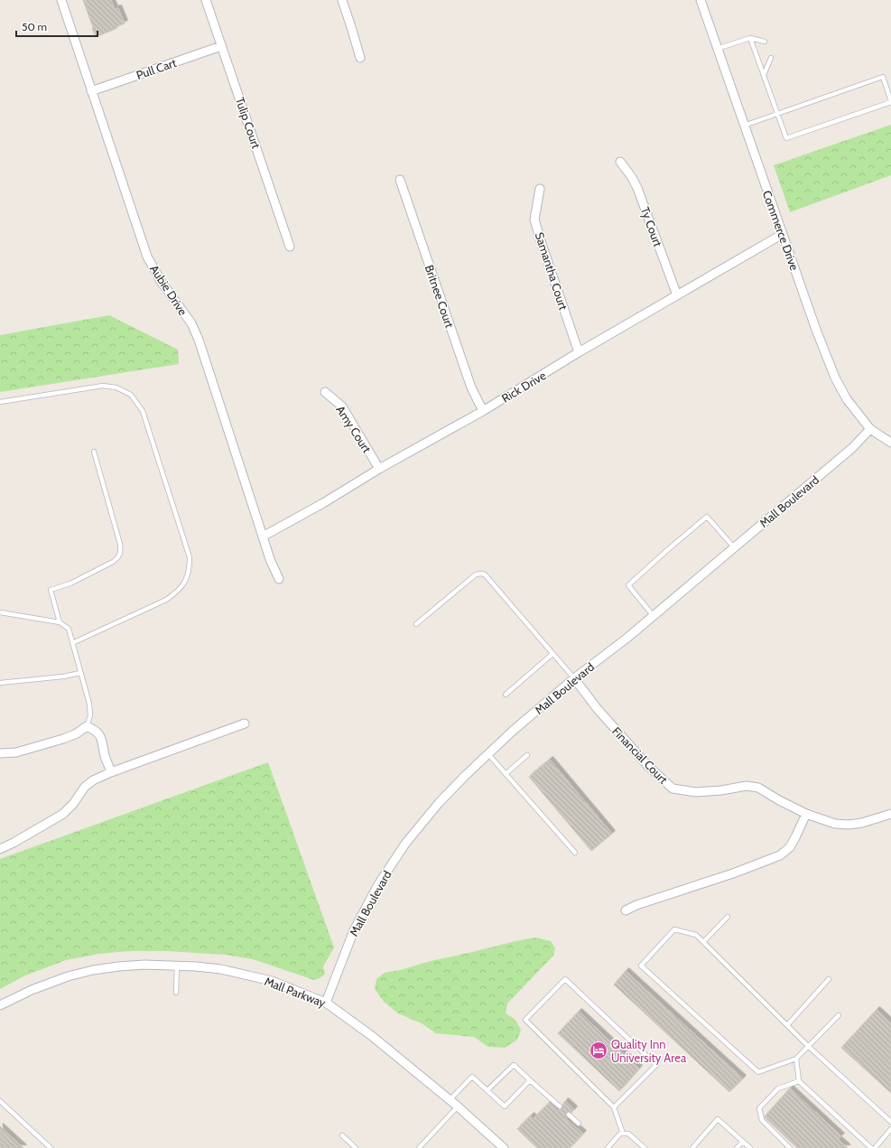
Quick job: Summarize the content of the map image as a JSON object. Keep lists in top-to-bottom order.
{
  "streets": {
    "street": [
      "Pull Cart",
      "Tulip Court",
      "Ty Court",
      "Commerce Drive",
      "Samantha Court",
      "Aubie Drive",
      "Britnee Court",
      "Rick Drive",
      "Amy Court",
      "Mall Boulevard",
      "Financial Court",
      "Mall Parkway"
    ]
  },
  "crossings": [
    ["Pull Cart", "Tulip Court"],
    ["Pull Cart", "Aubie Drive"],
    ["Ty Court", "Rick Drive"],
    ["Commerce Drive", "Rick Drive"],
    ["Commerce Drive", "Mall Boulevard"],
    ["Samantha Court", "Rick Drive"],
    ["Aubie Drive", "Rick Drive"],
    ["Britnee Court", "Rick Drive"],
    ["Rick Drive", "Amy Court"],
    ["Mall Boulevard", "Financial Court"],
    ["Mall Boulevard", "Mall Parkway"]
  ],
  "places": {
    "hotel": ["Quality Inn University Area"]
  },
  "scale_bar": "50 m"
}
